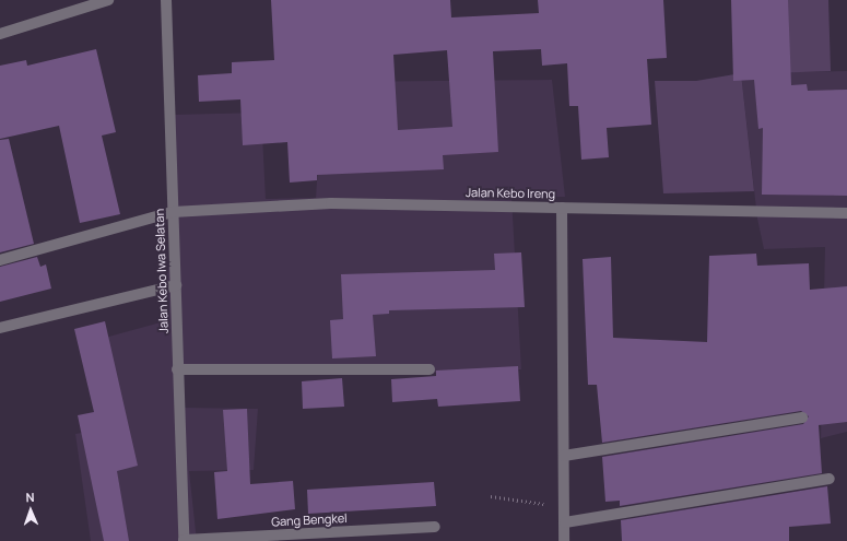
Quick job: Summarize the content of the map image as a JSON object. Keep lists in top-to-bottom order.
{
  "streets": {
    "street": ["Jalan Kebo Ireng", "Jalan Kebo Iwa Selatan", "Gang Bengkel"]
  },
  "crossings": [
    ["Jalan Kebo Ireng", "Jalan Kebo Iwa Selatan"],
    ["Jalan Kebo Iwa Selatan", "Gang Bengkel"]
  ],
  "north": "top"
}
